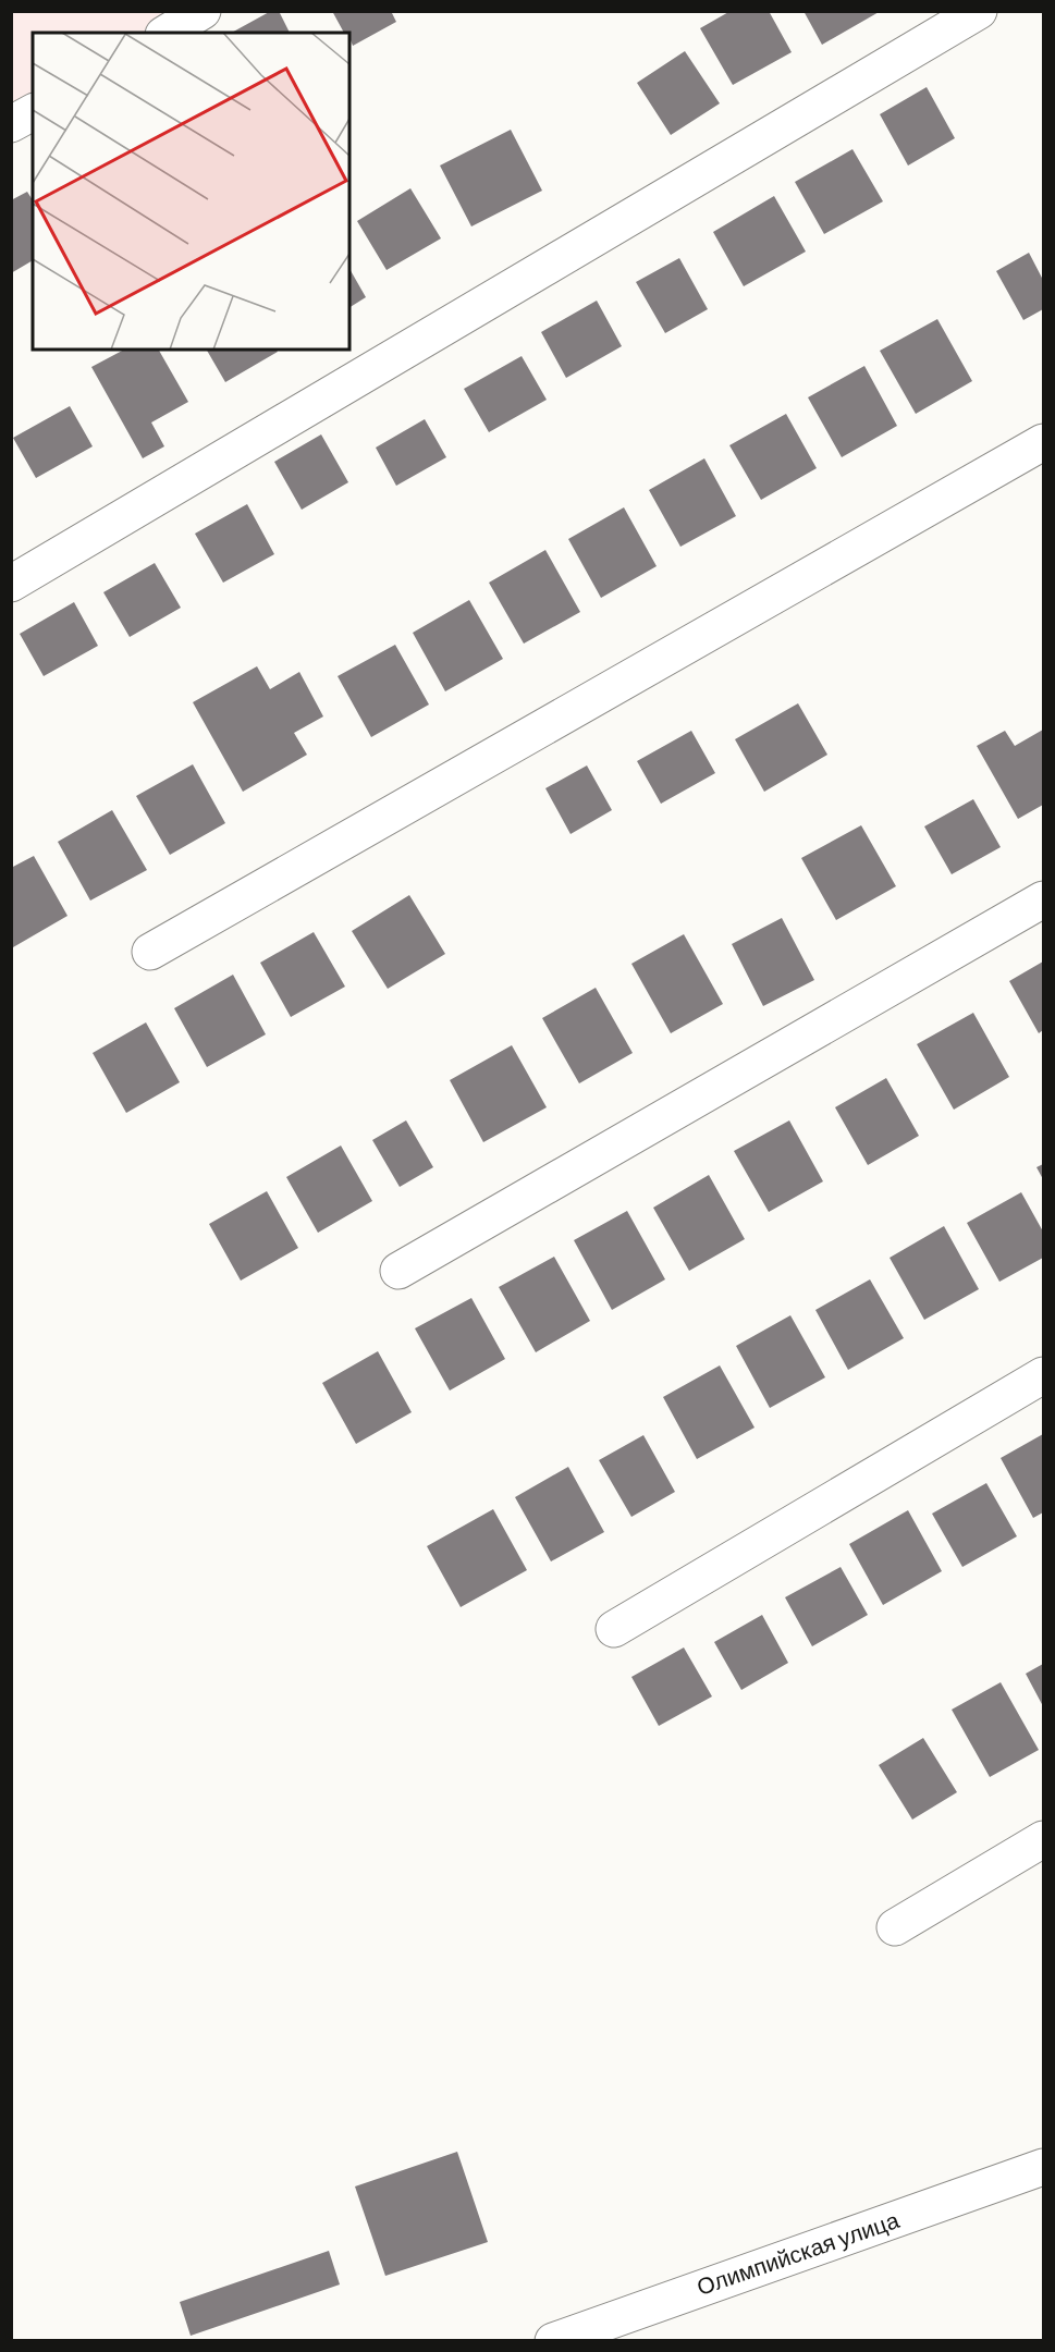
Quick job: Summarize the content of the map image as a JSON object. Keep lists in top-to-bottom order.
{
  "streets": {
    "street": ["Олимпийская улица"]
  }
}
